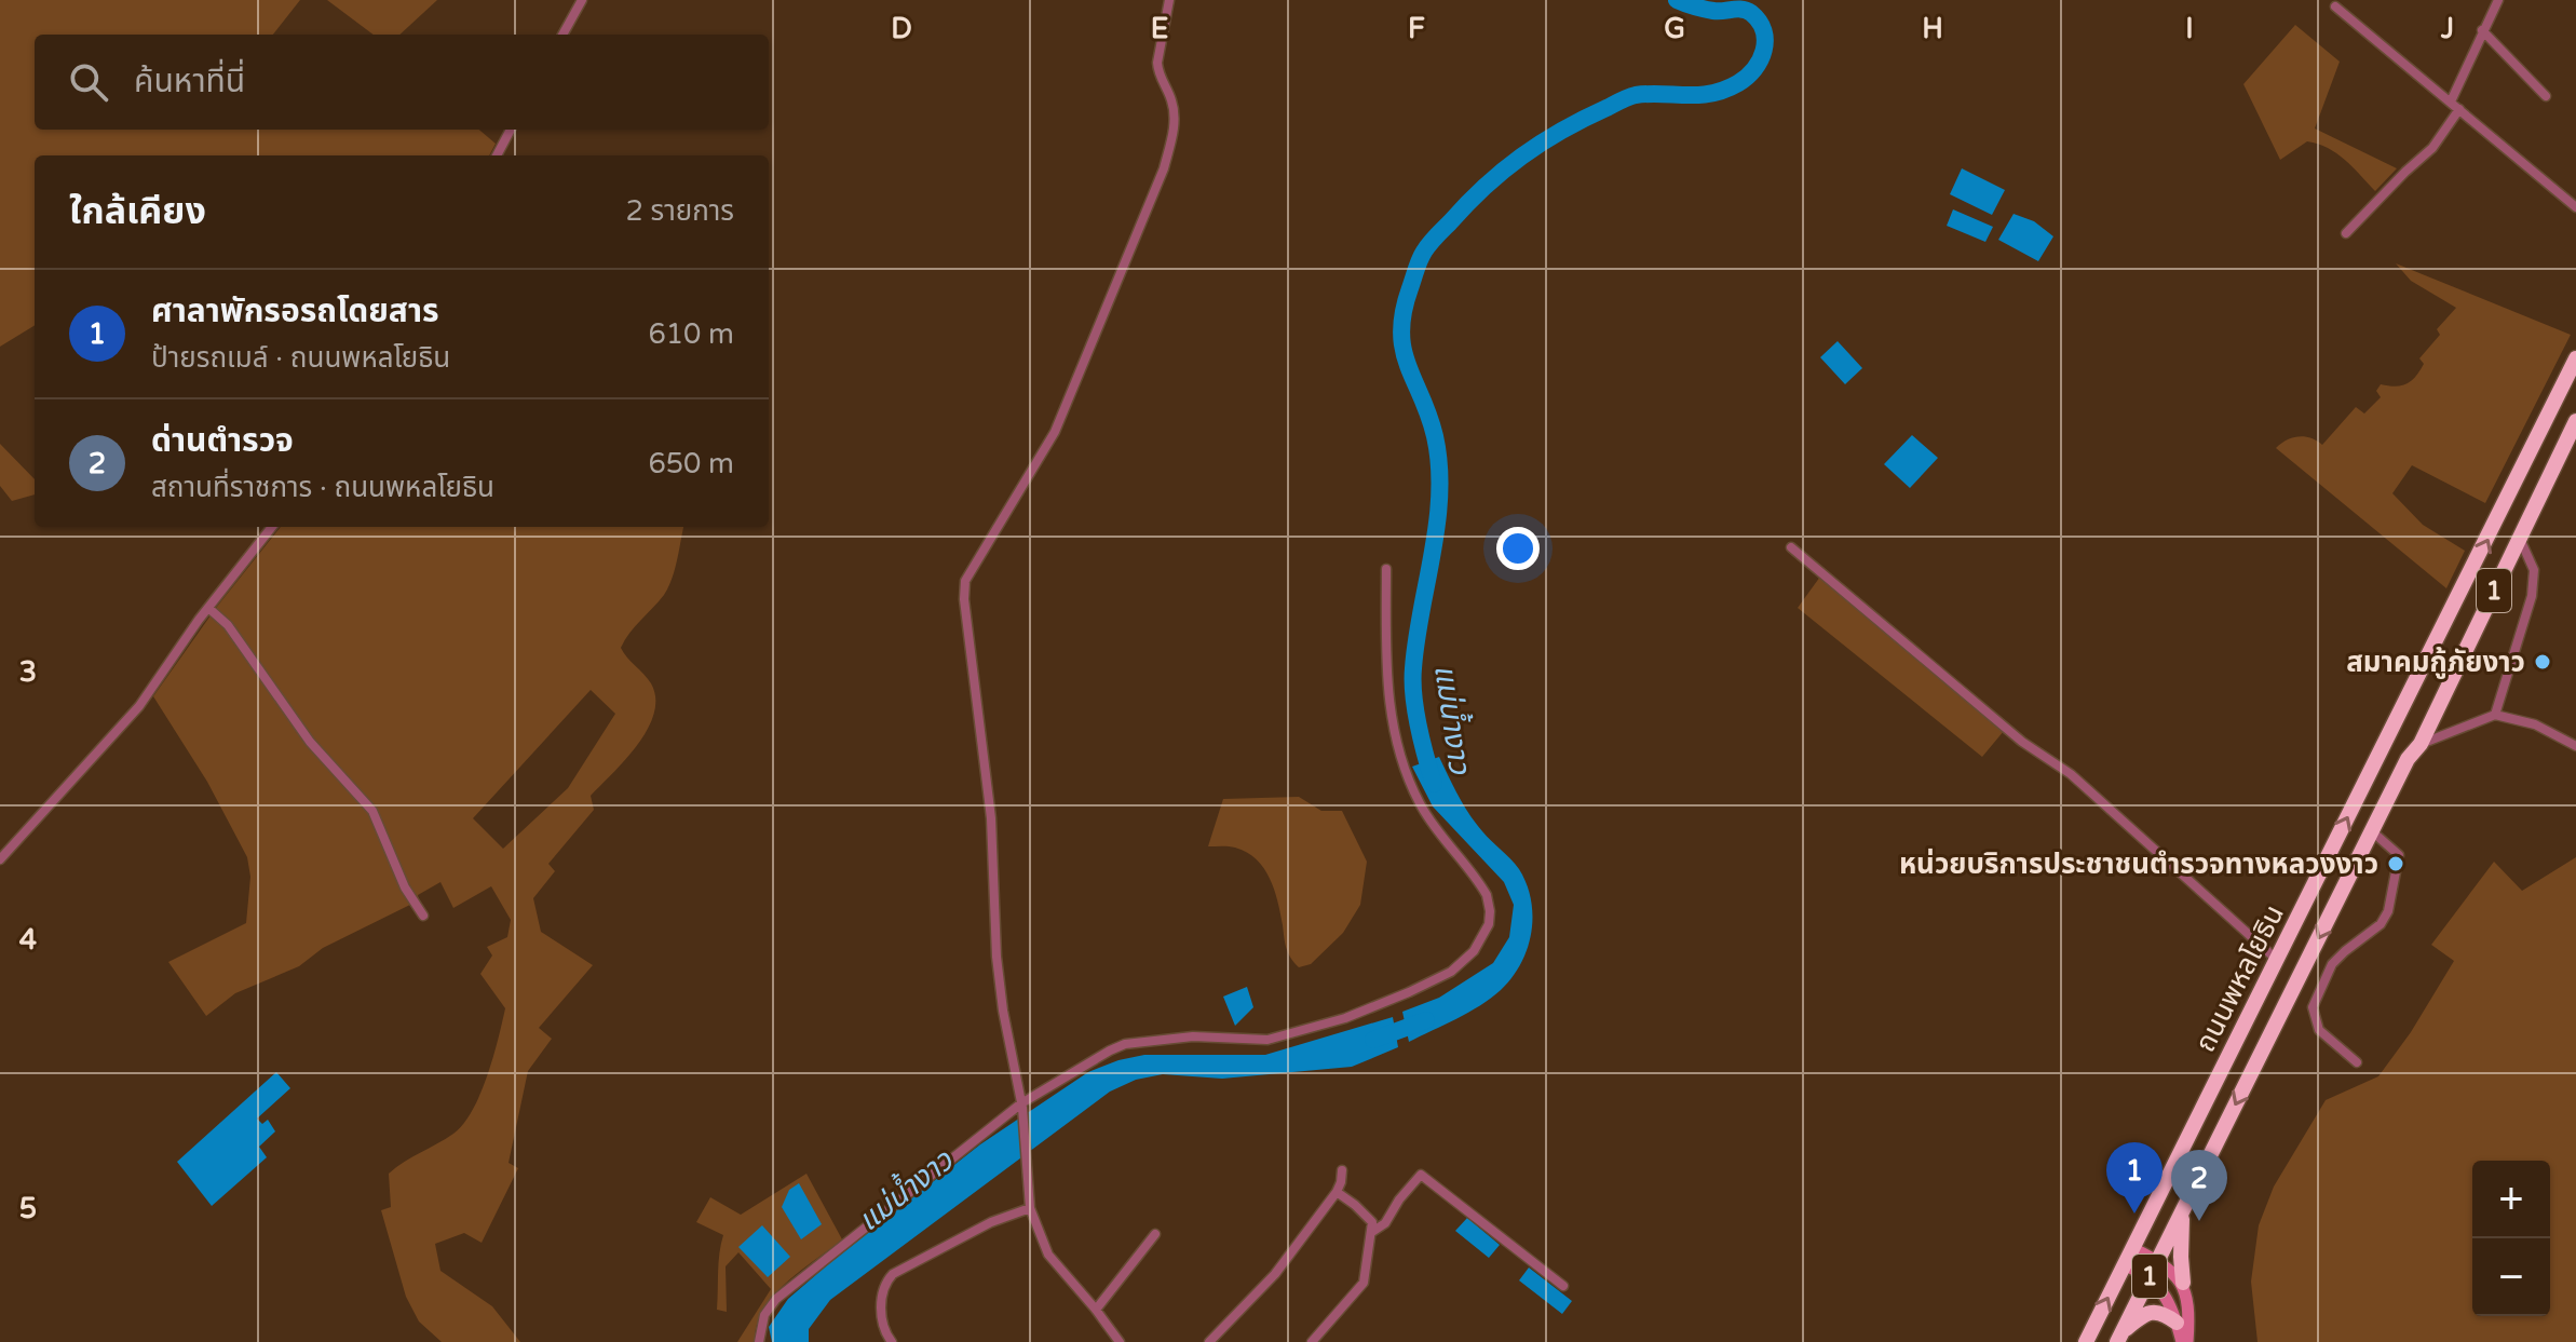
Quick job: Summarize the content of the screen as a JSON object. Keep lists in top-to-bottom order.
{
  "streets": {
    "highway": ["1", "ถนนพหลโยธิน"]
  },
  "water": ["แม่น้ำงาว"],
  "places": ["สมาคมกู้ภัยงาว", "หน่วยบริการประชาชนตำรวจทางหลวงงาว"],
  "page": {
    "search": "ค้นหาที่นี่",
    "heading": ["ใกล้เคียง", "2 รายการ"],
    "list": [
      {
        "mark": "1",
        "name": "ศาลาพักรอรถโดยสาร",
        "note": "ป้ายรถเมล์ · ถนนพหลโยธิน",
        "value": "610 m"
      },
      {
        "mark": "2",
        "name": "ด่านตำรวจ",
        "note": "สถานที่ราชการ · ถนนพหลโยธิน",
        "value": "650 m"
      }
    ],
    "pins": ["1", "2"],
    "map_buttons": ["+", "−"]
  },
  "grid": {
    "columns": [
      "D",
      "E",
      "F",
      "G",
      "H",
      "I",
      "J"
    ],
    "rows": ["3", "4", "5"]
  }
}
